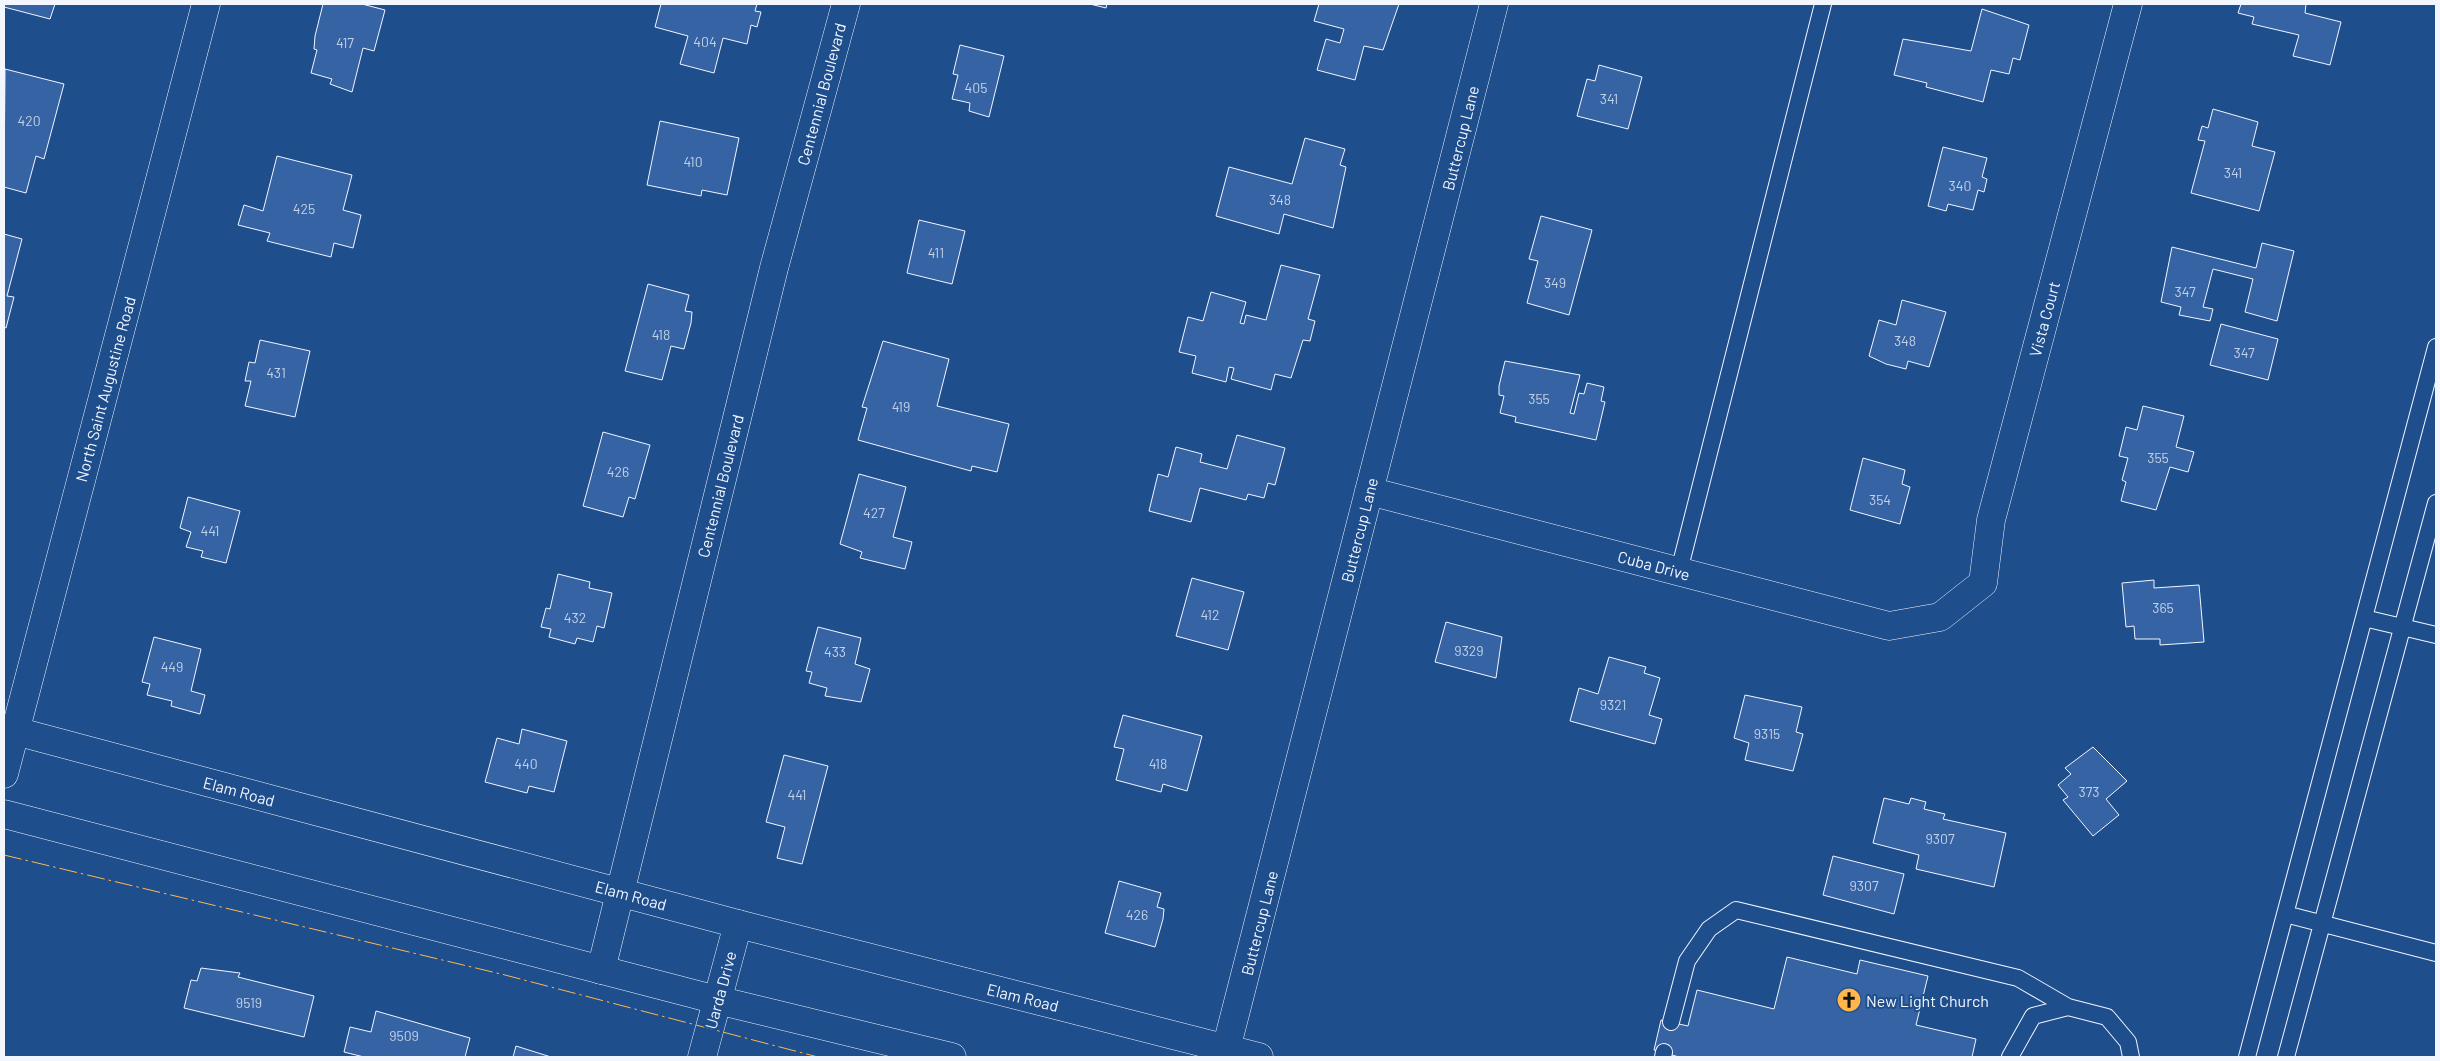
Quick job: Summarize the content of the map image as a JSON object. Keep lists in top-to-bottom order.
{
  "streets": {
    "street": [
      "Centennial Boulevard",
      "Buttercup Lane",
      "Vista Court",
      "North Saint Augustine Road",
      "Cuba Drive",
      "Elam Road",
      "Uarda Drive"
    ]
  },
  "crossings": [
    ["Centennial Boulevard", "Elam Road"],
    ["Buttercup Lane", "Cuba Drive"],
    ["Buttercup Lane", "Elam Road"],
    ["Vista Court", "Cuba Drive"],
    ["North Saint Augustine Road", "Elam Road"],
    ["Elam Road", "Uarda Drive"]
  ],
  "places": {
    "church": ["New Light Church"]
  },
  "house_numbers": [
    "404",
    "417",
    "405",
    "341",
    "420",
    "410",
    "341",
    "340",
    "348",
    "425",
    "411",
    "349",
    "347",
    "418",
    "348",
    "347",
    "431",
    "355",
    "419",
    "355",
    "426",
    "354",
    "427",
    "441",
    "365",
    "412",
    "432",
    "9329",
    "433",
    "449",
    "9321",
    "9315",
    "440",
    "418",
    "373",
    "441",
    "9307",
    "9307",
    "426",
    "9519",
    "9509"
  ]
}
